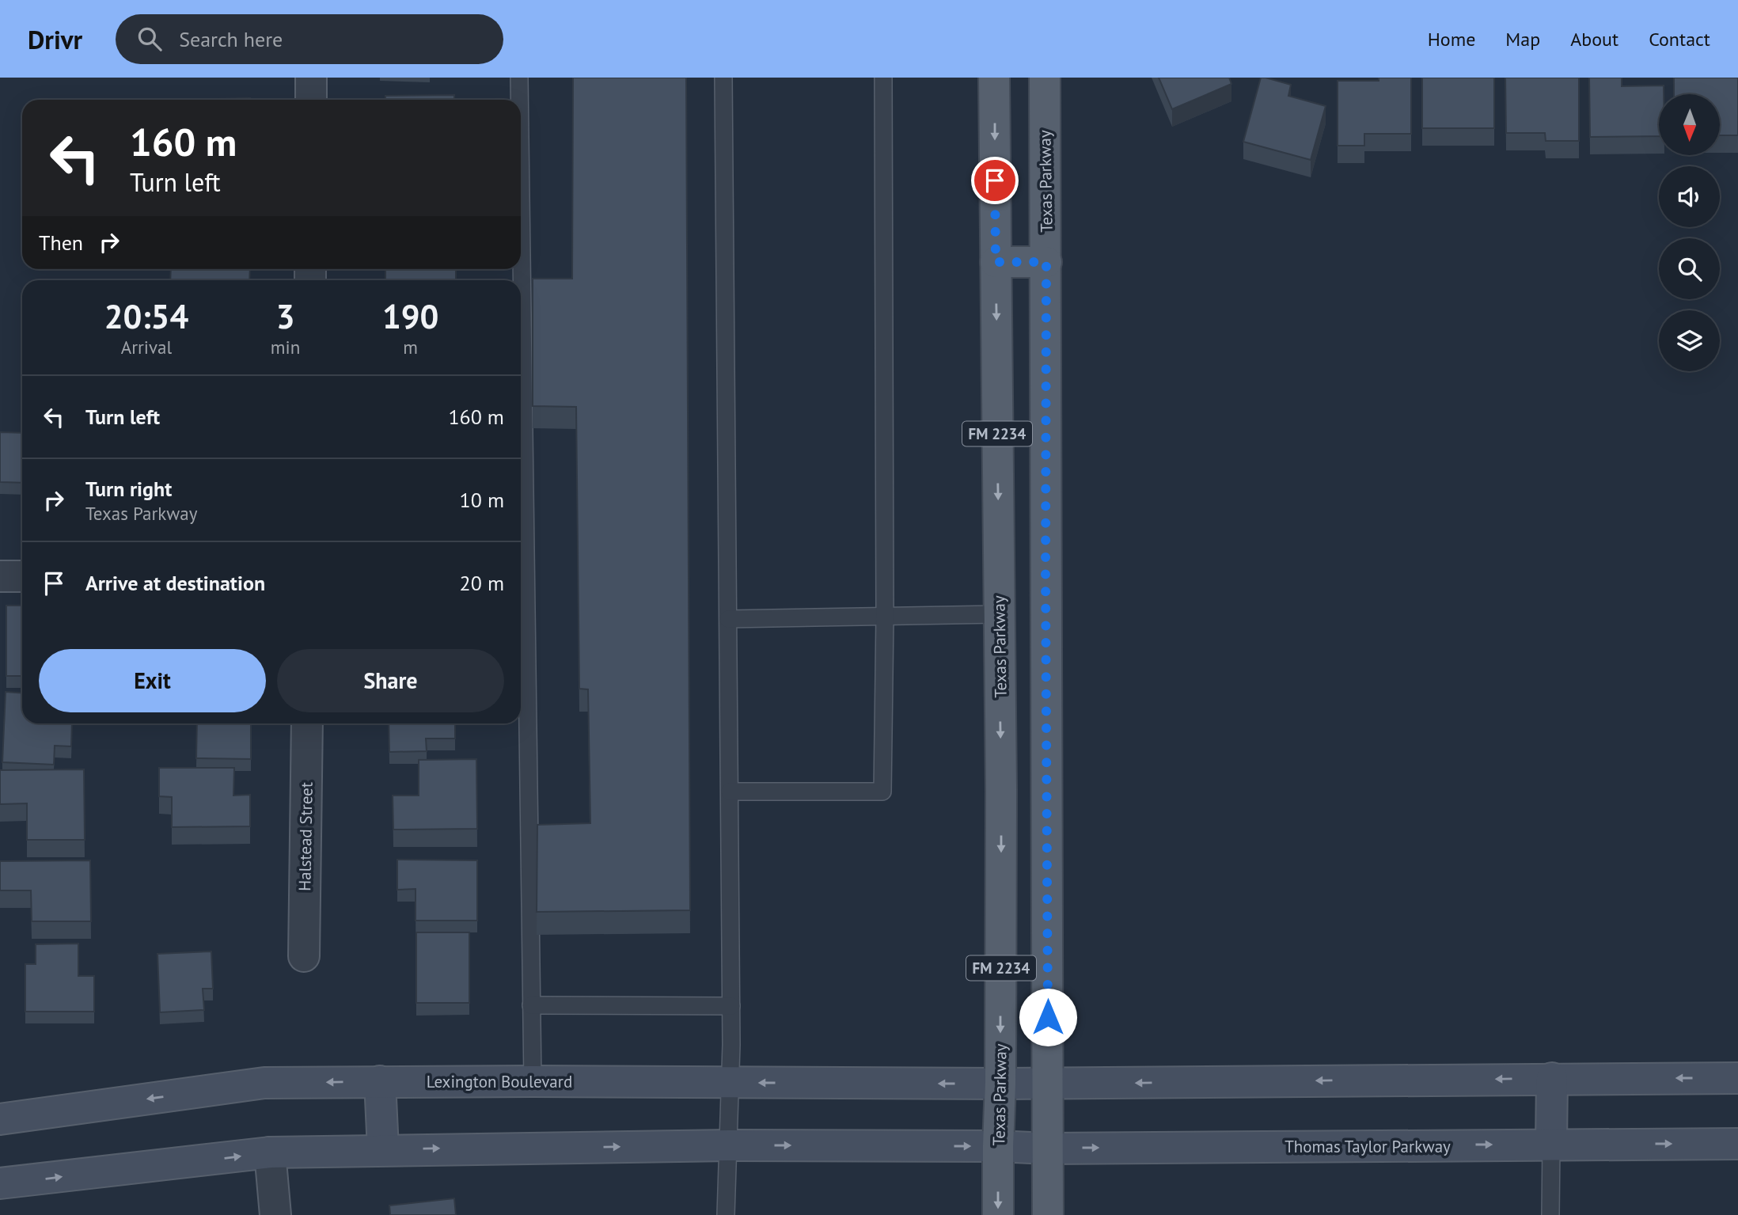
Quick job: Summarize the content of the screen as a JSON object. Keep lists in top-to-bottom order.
{
  "streets": {
    "main road": ["Texas Parkway", "FM 2234"],
    "street": ["Halstead Street", "Lexington Boulevard", "Thomas Taylor Parkway"]
  },
  "crossings": [
    ["Texas Parkway", "Lexington Boulevard"],
    ["Texas Parkway", "Thomas Taylor Parkway"]
  ],
  "north": "bottom",
  "page": {
    "header": "Drivr",
    "search": "Search here",
    "nav": [
      "Home",
      "Map",
      "About",
      "Contact"
    ],
    "turn": ["160 m", "Turn left"],
    "then": "Then",
    "eta": [
      "20:54",
      "Arrival",
      "3",
      "min",
      "190",
      "m"
    ],
    "list": [
      {
        "name": "Turn left",
        "value": "160 m"
      },
      {
        "name": "Turn right",
        "note": "Texas Parkway",
        "value": "10 m"
      },
      {
        "name": "Arrive at destination",
        "value": "20 m"
      }
    ],
    "buttons": ["Exit", "Share"]
  }
}
